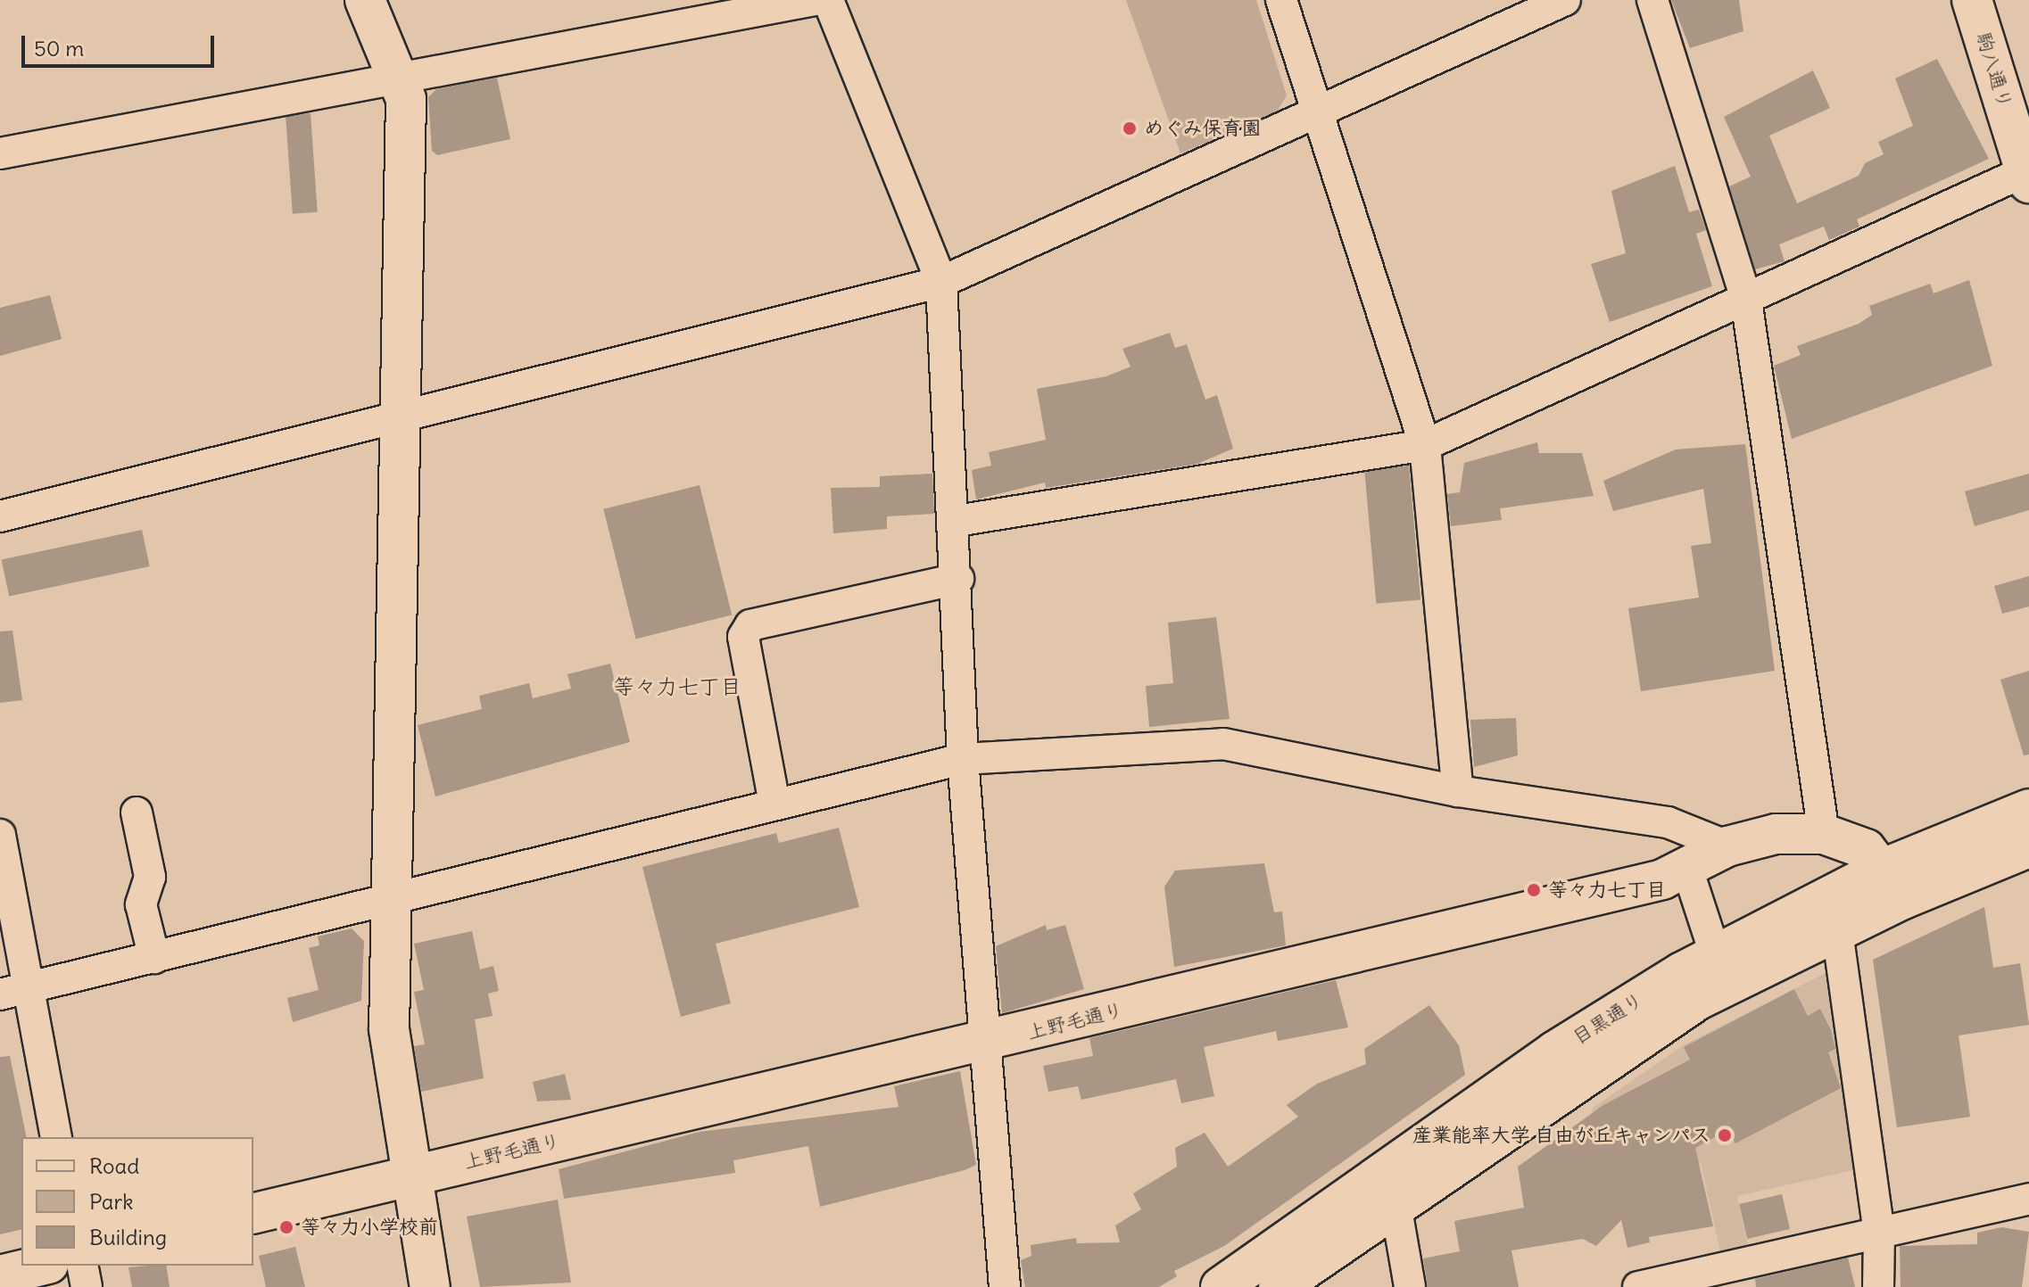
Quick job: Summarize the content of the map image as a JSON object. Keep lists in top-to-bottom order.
{
  "streets": {
    "street": ["駒八通り", "目黒通り", "上野毛通り"]
  },
  "crossings": [
    ["目黒通り", "上野毛通り"]
  ],
  "districts": ["等々力七丁目"],
  "places": [
    "めぐみ保育園",
    "等々力七丁目",
    "産業能率大学 自由が丘キャンパス",
    "等々力小学校前"
  ],
  "legend": ["Road", "Park", "Building"],
  "scale_bar": "50 m"
}
